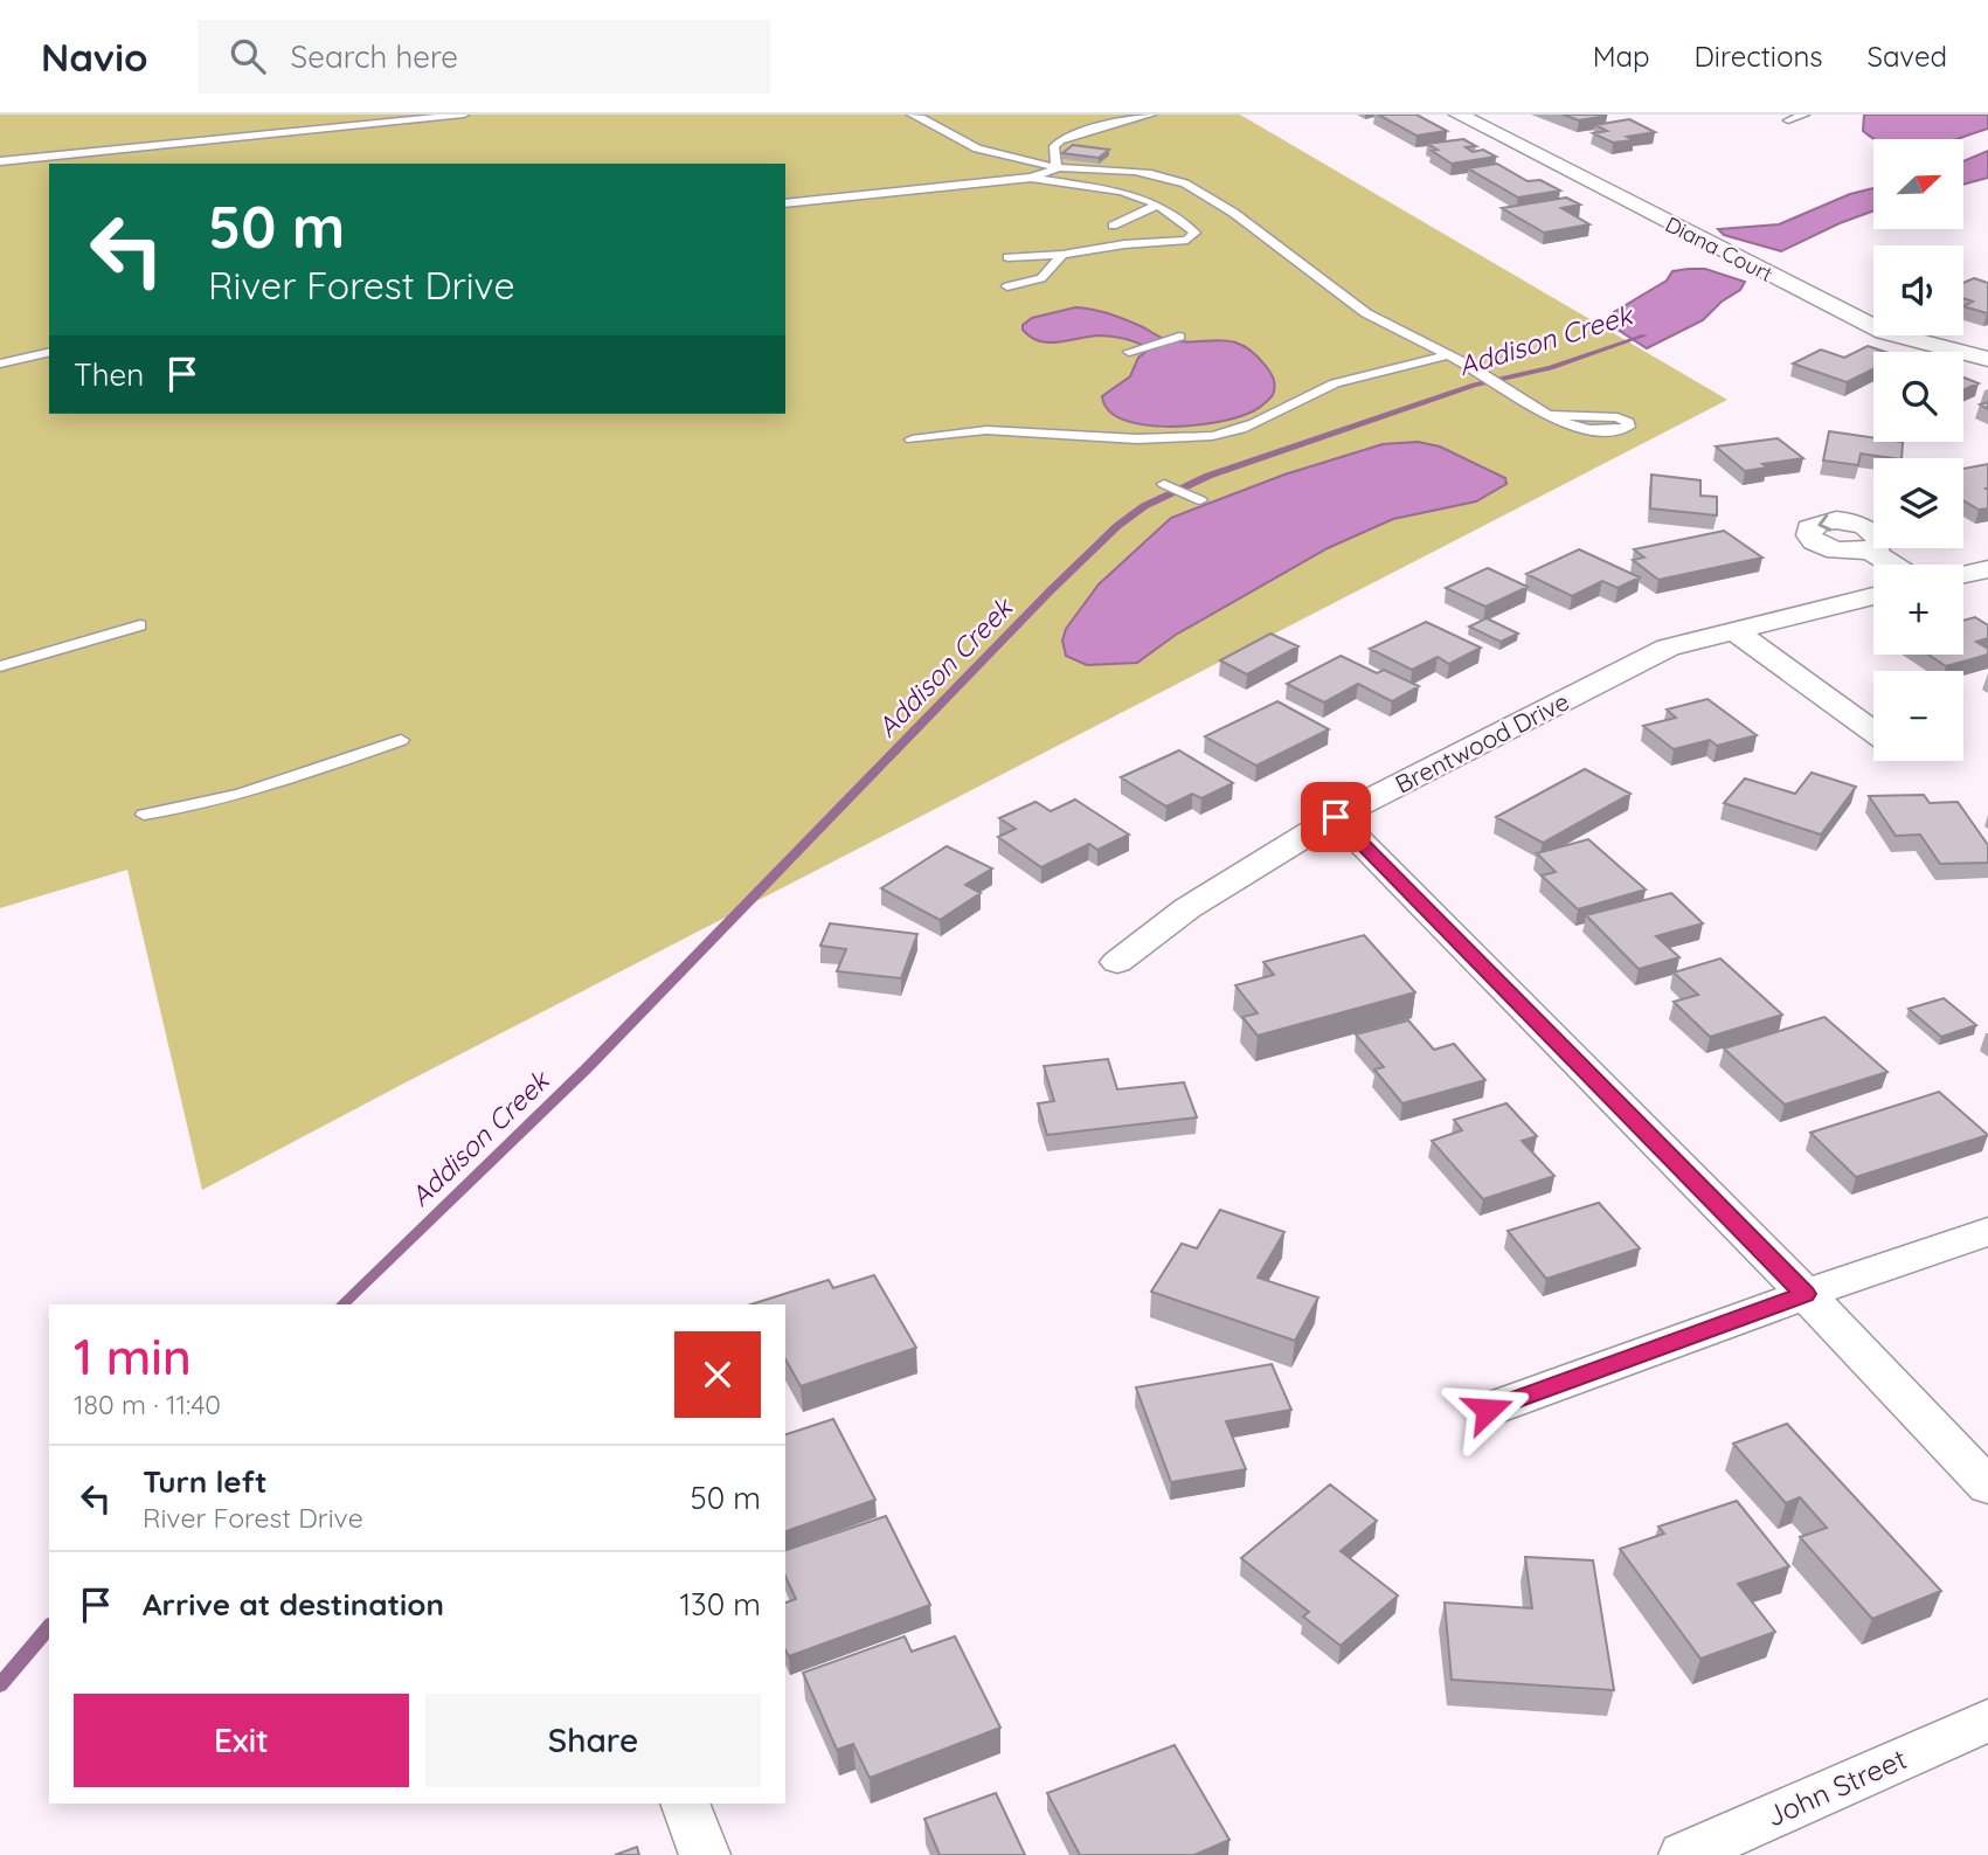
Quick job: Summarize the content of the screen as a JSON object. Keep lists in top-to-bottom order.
{
  "streets": {
    "street": ["Diana Court", "Brentwood Drive", "John Street"]
  },
  "water": ["Addison Creek"],
  "north": "top right",
  "page": {
    "header": "Navio",
    "search": "Search here",
    "nav": ["Map", "Directions", "Saved"],
    "map_buttons": ["+", "−"],
    "turn": ["50 m", "River Forest Drive"],
    "then": "Then",
    "heading": ["1 min", "180 m · 11:40"],
    "list": [
      {
        "name": "Turn left",
        "note": "River Forest Drive",
        "value": "50 m"
      },
      {
        "name": "Arrive at destination",
        "value": "130 m"
      }
    ],
    "buttons": ["Exit", "Share"]
  }
}
